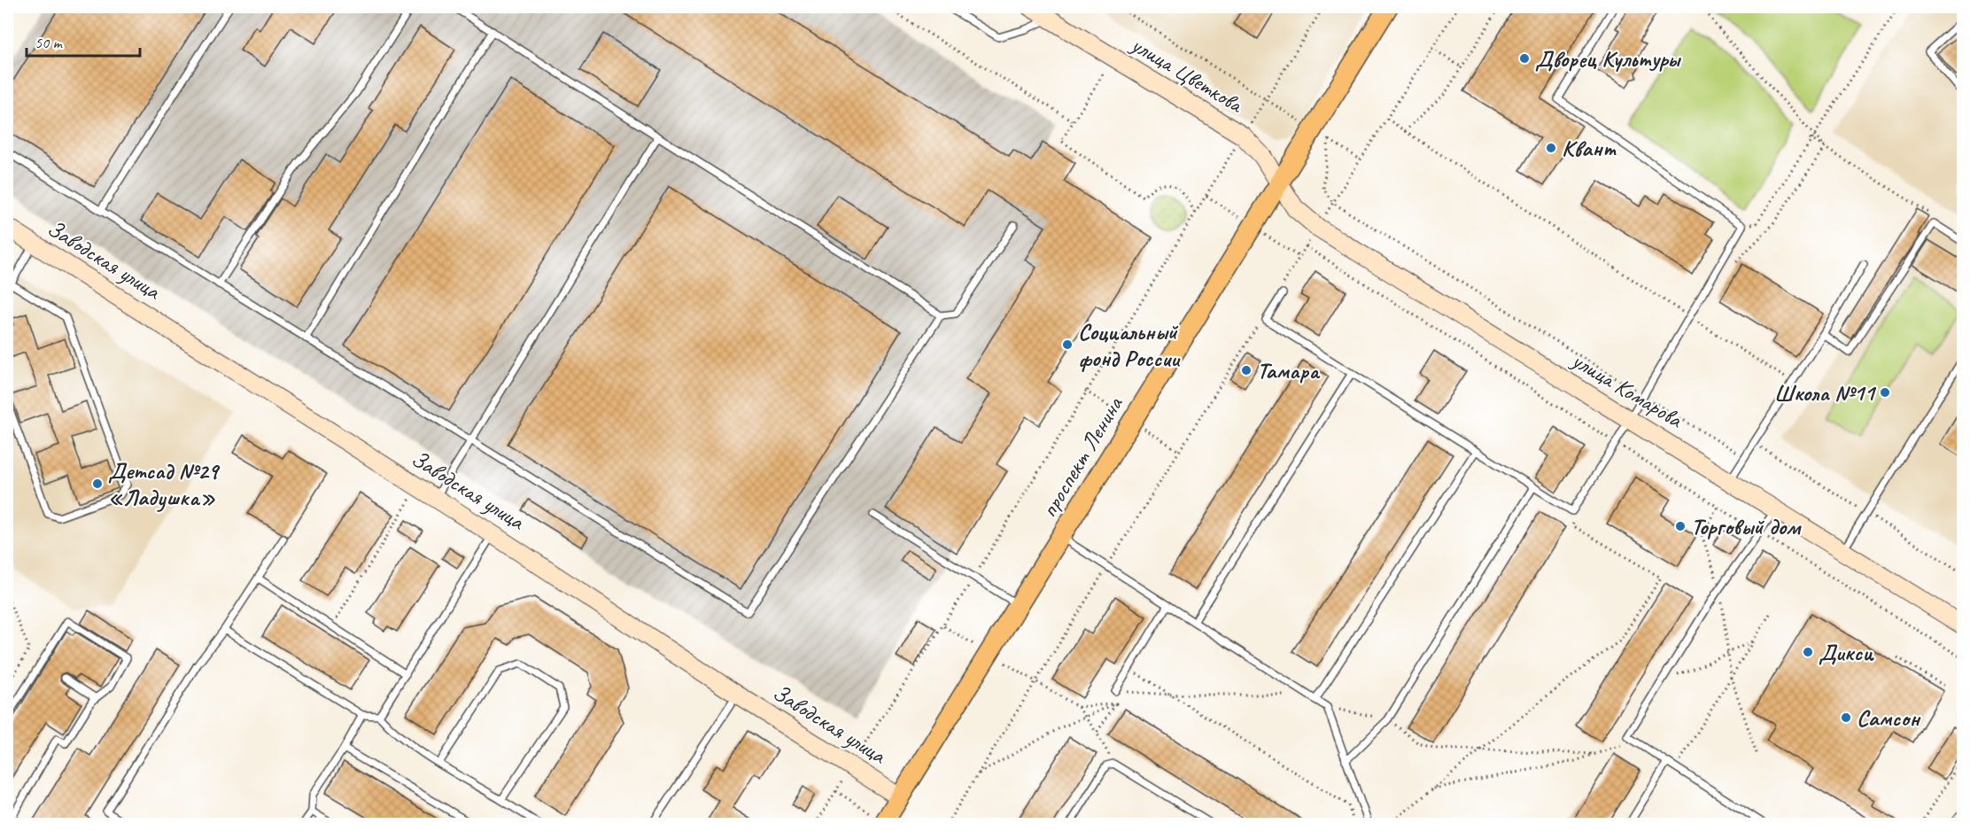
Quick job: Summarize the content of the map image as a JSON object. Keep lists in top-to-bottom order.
{
  "streets": {
    "main road": ["проспект Ленина"],
    "street": ["улица Цветкова", "Заводская улица", "улица Комарова"]
  },
  "crossings": [
    ["улица Цветкова", "улица Комарова"],
    ["улица Цветкова", "проспект Ленина"],
    ["Заводская улица", "проспект Ленина"],
    ["улица Комарова", "проспект Ленина"]
  ],
  "places": [
    "Дворец Культуры",
    "Квант",
    "Социальный фонд России",
    "Тамара",
    "Школа №11",
    "Детсад №29 «Ладушка»",
    "Торговый дом",
    "Дикси",
    "Самсон"
  ],
  "scale_bar": "50 m"
}
